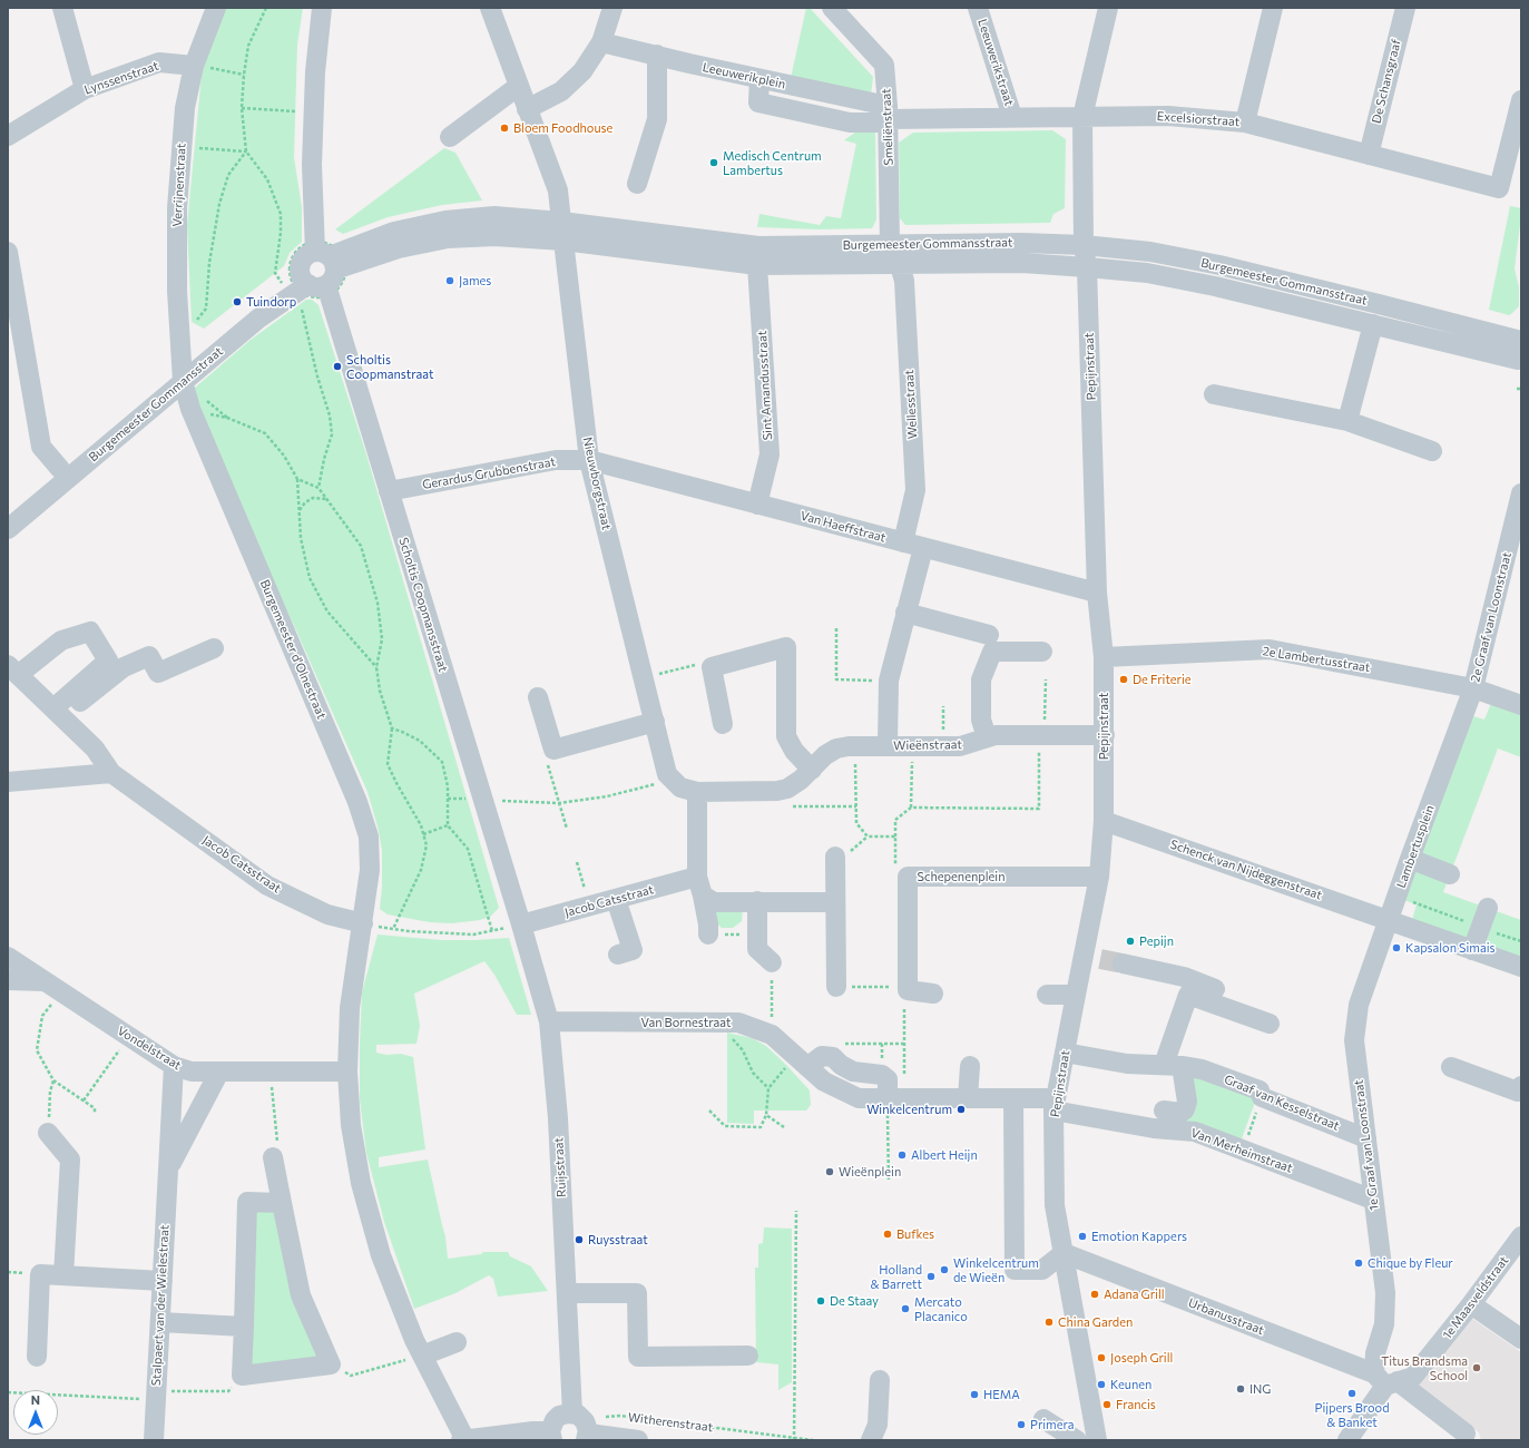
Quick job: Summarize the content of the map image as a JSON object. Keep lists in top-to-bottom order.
{
  "streets": {
    "street": [
      "Leeuwerikstraat",
      "Leeuwerikplein",
      "Lynssenstraat",
      "De Schansgraaf",
      "Excelsiorstraat",
      "Smeliënstraat",
      "Verrijnenstraat",
      "Burgemeester Gommansstraat",
      "Pepijnstraat",
      "Sint Amandusstraat",
      "Wellesstraat",
      "Gerardus Grubbenstraat",
      "Nieuwborgstraat",
      "Van Haeffstraat",
      "Scholtis Coopmansstraat",
      "2e Graaf van Loonstraat",
      "Burgemeester d'Olnestraat",
      "2e Lambertusstraat",
      "Wieënstraat",
      "Lambertusplein",
      "Jacob Catsstraat",
      "Schenck van Nijdeggenstraat",
      "Schepenenplein",
      "Van Bornestraat",
      "Vondelstraat",
      "Graaf van Kesselstraat",
      "1e Graaf van Loonstraat",
      "Van Merheimstraat",
      "Ruijsstraat",
      "1e Maasveldstraat",
      "Stalpaert van der Wielestraat",
      "Urbanusstraat",
      "Witherenstraat"
    ]
  },
  "crossings": [
    ["Leeuwerikstraat", "Excelsiorstraat"],
    ["Leeuwerikplein", "Excelsiorstraat"],
    ["Leeuwerikplein", "Smeliënstraat"],
    ["Lynssenstraat", "Verrijnenstraat"],
    ["De Schansgraaf", "Excelsiorstraat"],
    ["Excelsiorstraat", "Smeliënstraat"],
    ["Excelsiorstraat", "Pepijnstraat"],
    ["Smeliënstraat", "Burgemeester Gommansstraat"],
    ["Smeliënstraat", "Wellesstraat"],
    ["Verrijnenstraat", "Burgemeester Gommansstraat"],
    ["Verrijnenstraat", "Burgemeester d'Olnestraat"],
    ["Burgemeester Gommansstraat", "Pepijnstraat"],
    ["Burgemeester Gommansstraat", "Sint Amandusstraat"],
    ["Burgemeester Gommansstraat", "Wellesstraat"],
    ["Burgemeester Gommansstraat", "Nieuwborgstraat"],
    ["Burgemeester Gommansstraat", "Scholtis Coopmansstraat"],
    ["Burgemeester Gommansstraat", "Burgemeester d'Olnestraat"],
    ["Pepijnstraat", "Van Haeffstraat"],
    ["Pepijnstraat", "2e Lambertusstraat"],
    ["Pepijnstraat", "Wieënstraat"],
    ["Pepijnstraat", "Schenck van Nijdeggenstraat"],
    ["Pepijnstraat", "Schepenenplein"],
    ["Pepijnstraat", "Van Bornestraat"],
    ["Pepijnstraat", "Graaf van Kesselstraat"],
    ["Pepijnstraat", "Van Merheimstraat"],
    ["Pepijnstraat", "Urbanusstraat"],
    ["Sint Amandusstraat", "Van Haeffstraat"],
    ["Wellesstraat", "Van Haeffstraat"],
    ["Gerardus Grubbenstraat", "Nieuwborgstraat"],
    ["Gerardus Grubbenstraat", "Van Haeffstraat"],
    ["Gerardus Grubbenstraat", "Scholtis Coopmansstraat"],
    ["Nieuwborgstraat", "Van Haeffstraat"],
    ["Scholtis Coopmansstraat", "Jacob Catsstraat"],
    ["Scholtis Coopmansstraat", "Ruijsstraat"],
    ["2e Graaf van Loonstraat", "2e Lambertusstraat"],
    ["2e Graaf van Loonstraat", "Lambertusplein"],
    ["Burgemeester d'Olnestraat", "Jacob Catsstraat"],
    ["Burgemeester d'Olnestraat", "Vondelstraat"],
    ["2e Lambertusstraat", "Lambertusplein"],
    ["Lambertusplein", "Schenck van Nijdeggenstraat"],
    ["Lambertusplein", "1e Graaf van Loonstraat"],
    ["Jacob Catsstraat", "Ruijsstraat"],
    ["Schenck van Nijdeggenstraat", "1e Graaf van Loonstraat"],
    ["Van Bornestraat", "Van Merheimstraat"],
    ["Van Bornestraat", "Ruijsstraat"],
    ["Vondelstraat", "Stalpaert van der Wielestraat"],
    ["Graaf van Kesselstraat", "1e Graaf van Loonstraat"],
    ["1e Graaf van Loonstraat", "Van Merheimstraat"],
    ["1e Graaf van Loonstraat", "1e Maasveldstraat"],
    ["1e Graaf van Loonstraat", "Urbanusstraat"],
    ["Ruijsstraat", "Witherenstraat"],
    ["1e Maasveldstraat", "Urbanusstraat"]
  ],
  "places": [
    "Bloem Foodhouse",
    "Medisch Centrum Lambertus",
    "James",
    "Tuindorp",
    "Scholtis Coopmanstraat",
    "De Friterie",
    "Pepijn",
    "Kapsalon Simais",
    "Winkelcentrum",
    "Albert Heijn",
    "Wieënplein",
    "Bufkes",
    "Emotion Kappers",
    "Ruysstraat",
    "Chique by Fleur",
    "Winkelcentrum de Wieën",
    "Holland & Barrett",
    "Adana Grill",
    "De Staay",
    "Mercato Placanico",
    "China Garden",
    "Joseph Grill",
    "Titus Brandsma School",
    "Keunen",
    "ING",
    "Pijpers Brood & Banket",
    "HEMA",
    "Francis",
    "Primera"
  ],
  "north": "top"
}
